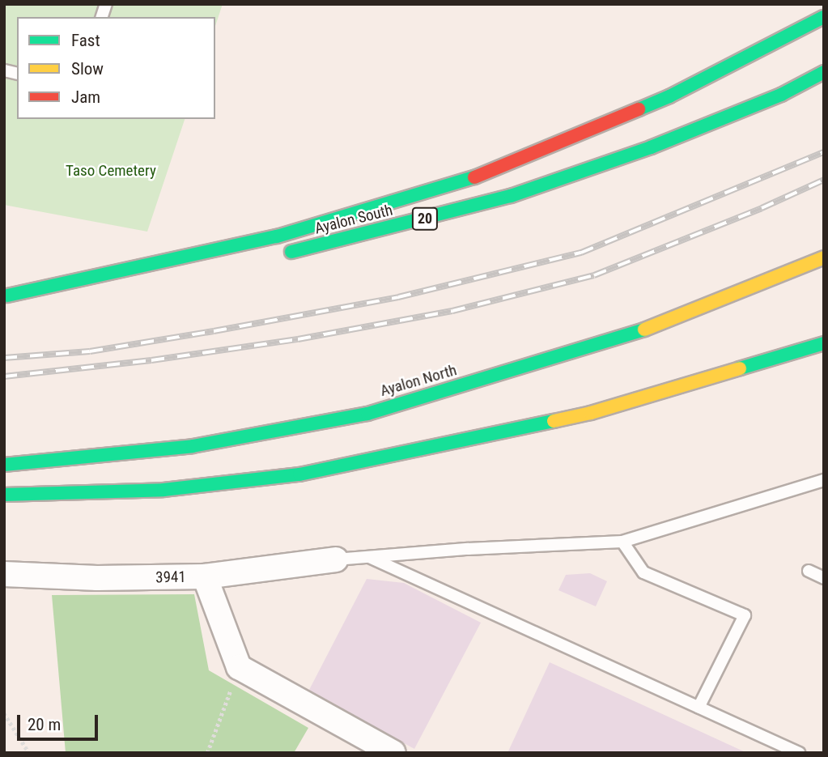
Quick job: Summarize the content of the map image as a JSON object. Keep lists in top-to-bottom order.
{
  "streets": {
    "highway": ["20", "Ayalon South", "Ayalon North"],
    "street": ["3941"]
  },
  "parks": ["Taso Cemetery"],
  "legend": ["Fast", "Slow", "Jam"],
  "scale_bar": "20 m"
}
